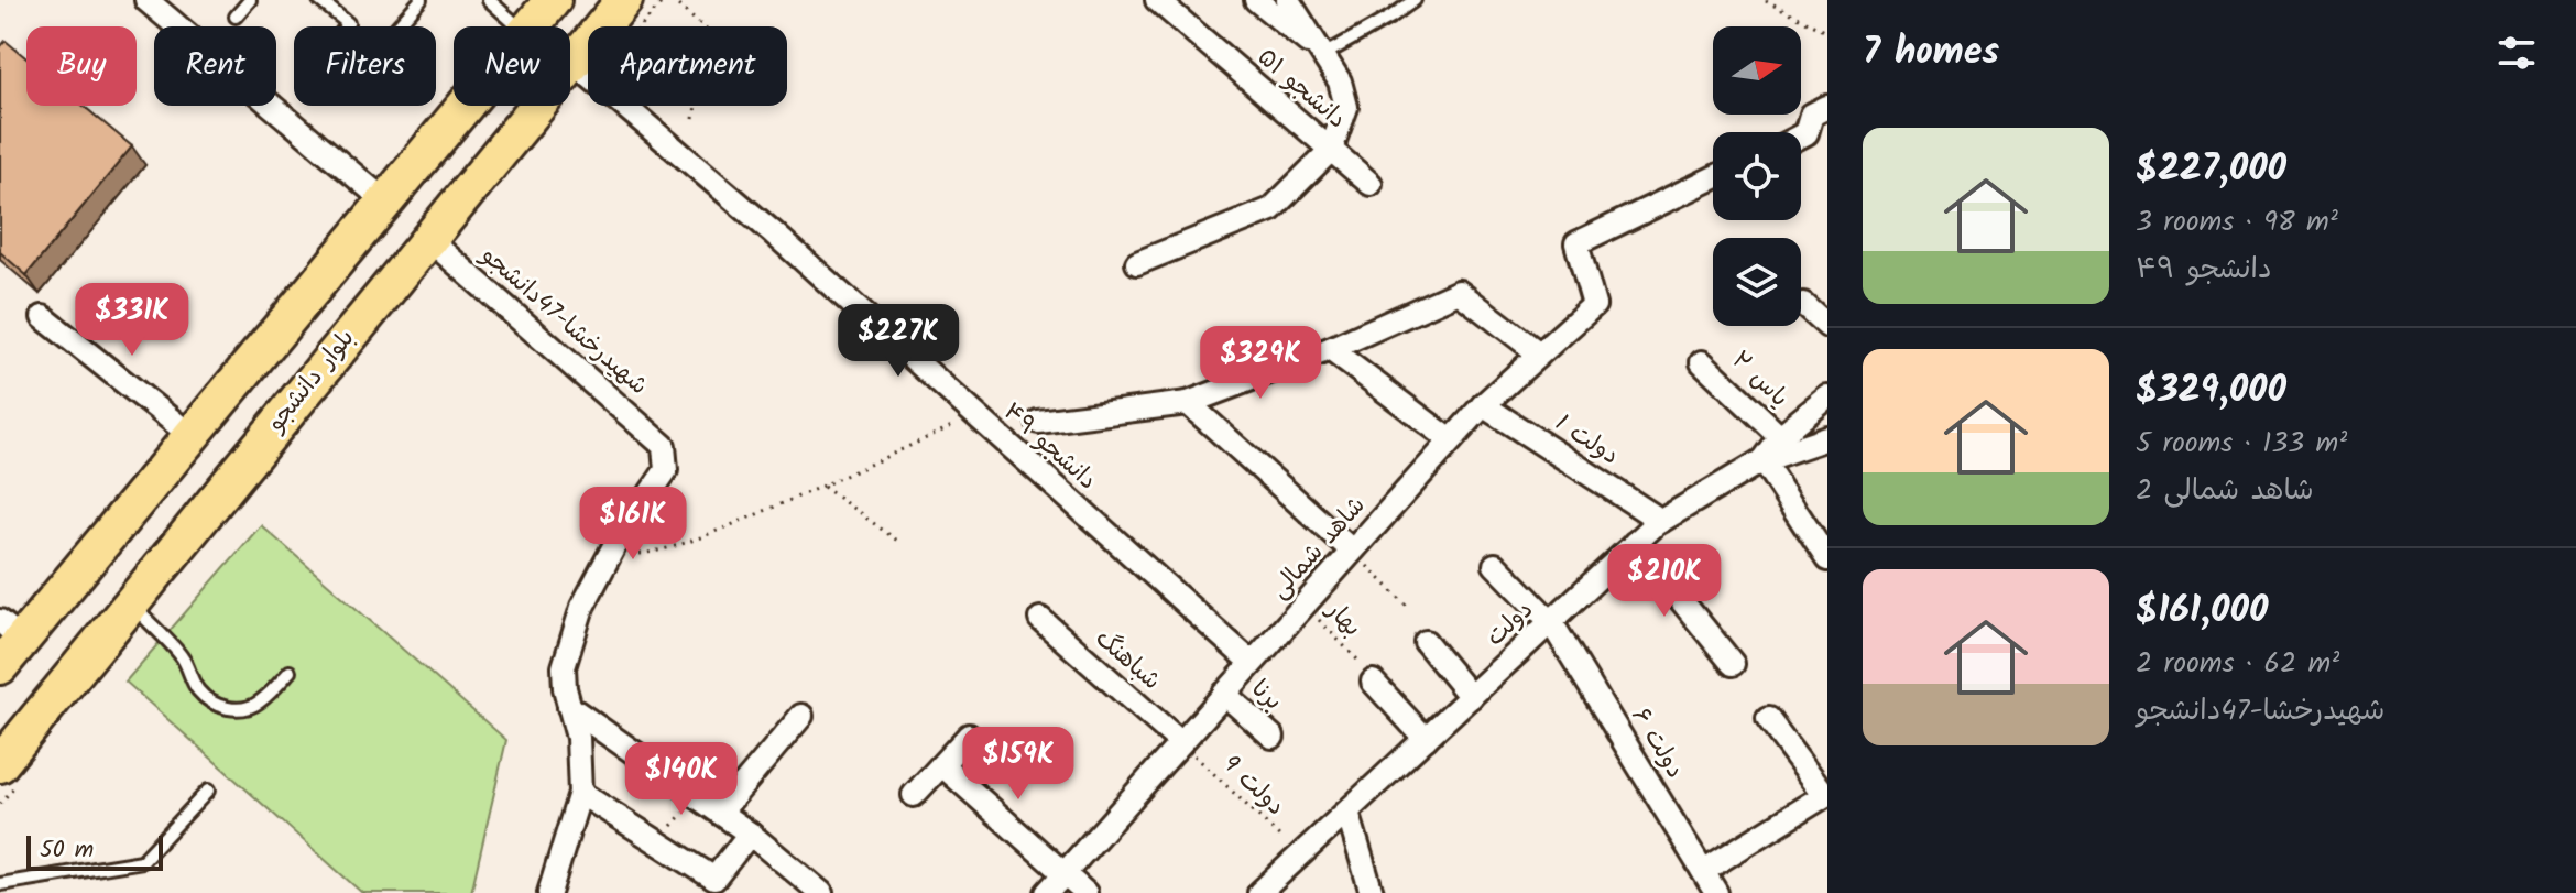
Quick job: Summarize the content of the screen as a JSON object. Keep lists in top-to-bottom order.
{
  "streets": {
    "main road": ["بلوار دانشجو"],
    "street": [
      "دانشجو ۵۱",
      "شهیدرخشا-47دانشجو",
      "یاس ۲",
      "دولت 1",
      "دانشجو ۴۹",
      "شاهد شمالی",
      "دولت",
      "شباهنگ",
      "برنا",
      "دولت ۶"
    ],
    "path": ["بهار", "دولت 9"]
  },
  "crossings": [
    ["شهیدرخشا-47دانشجو", "بلوار دانشجو"],
    ["بلوار دانشجو", "دانشجو ۴۹"],
    ["دولت 1", "شاهد شمالی"],
    ["دولت 1", "دولت"],
    ["دانشجو ۴۹", "شاهد شمالی"],
    ["شاهد شمالی", "بهار"],
    ["شاهد شمالی", "شباهنگ"],
    ["شاهد شمالی", "برنا"],
    ["شاهد شمالی", "دولت 9"],
    ["دولت", "دولت ۶"],
    ["دولت", "دولت 9"],
    ["شباهنگ", "دولت 9"]
  ],
  "scale_bar": "50 m",
  "north": "right",
  "page": {
    "heading": "7 homes",
    "chip": [
      "Buy",
      "Rent",
      "Filters",
      "New",
      "Apartment"
    ],
    "list": [
      {
        "name": "$227,000",
        "note": "3 rooms · 98 m² · دانشجو ۴۹"
      },
      {
        "name": "$329,000",
        "note": "5 rooms · 133 m² · شاهد شمالی 2"
      },
      {
        "name": "$161,000",
        "note": "2 rooms · 62 m² · شهیدرخشا-47دانشجو"
      }
    ],
    "price": [
      "$331K",
      "$227K",
      "$329K",
      "$161K",
      "$210K",
      "$159K",
      "$140K"
    ],
    "scale": "50 m"
  }
}
